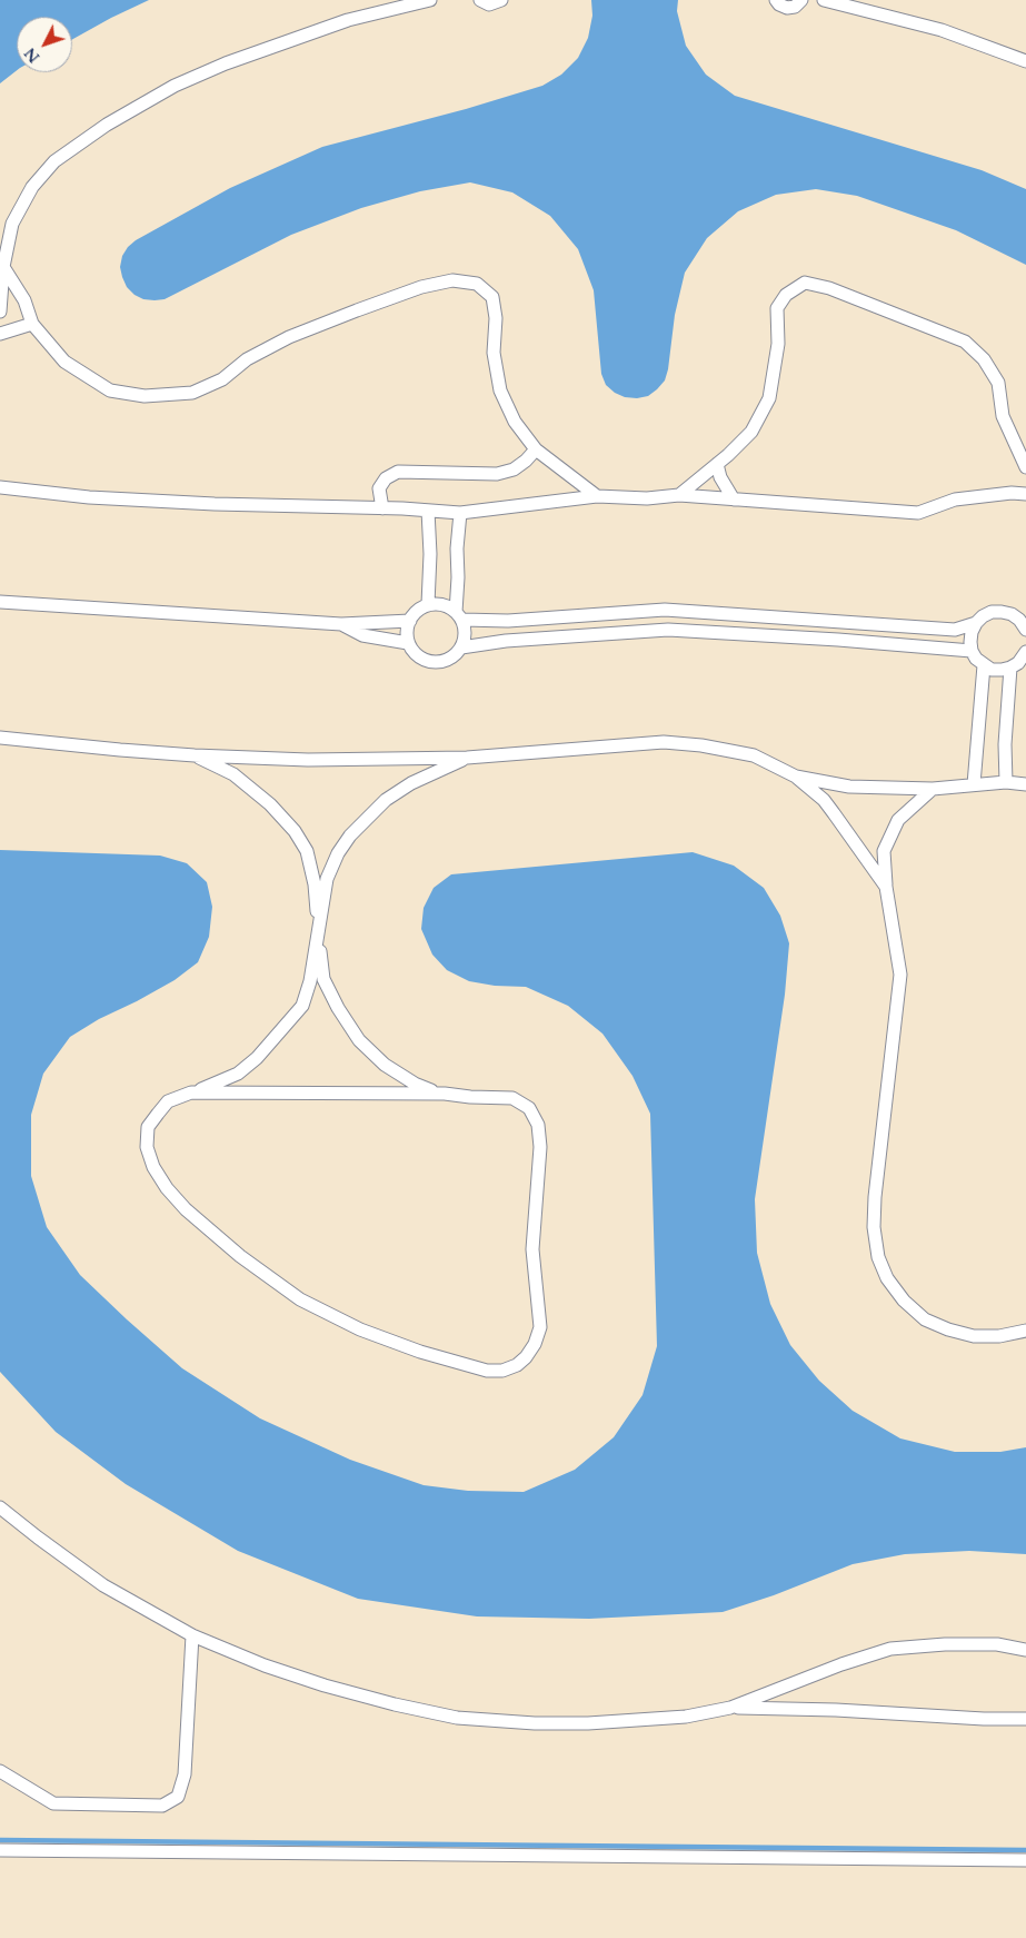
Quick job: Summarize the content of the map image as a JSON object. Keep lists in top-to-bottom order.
{
  "north": "bottom left"
}
